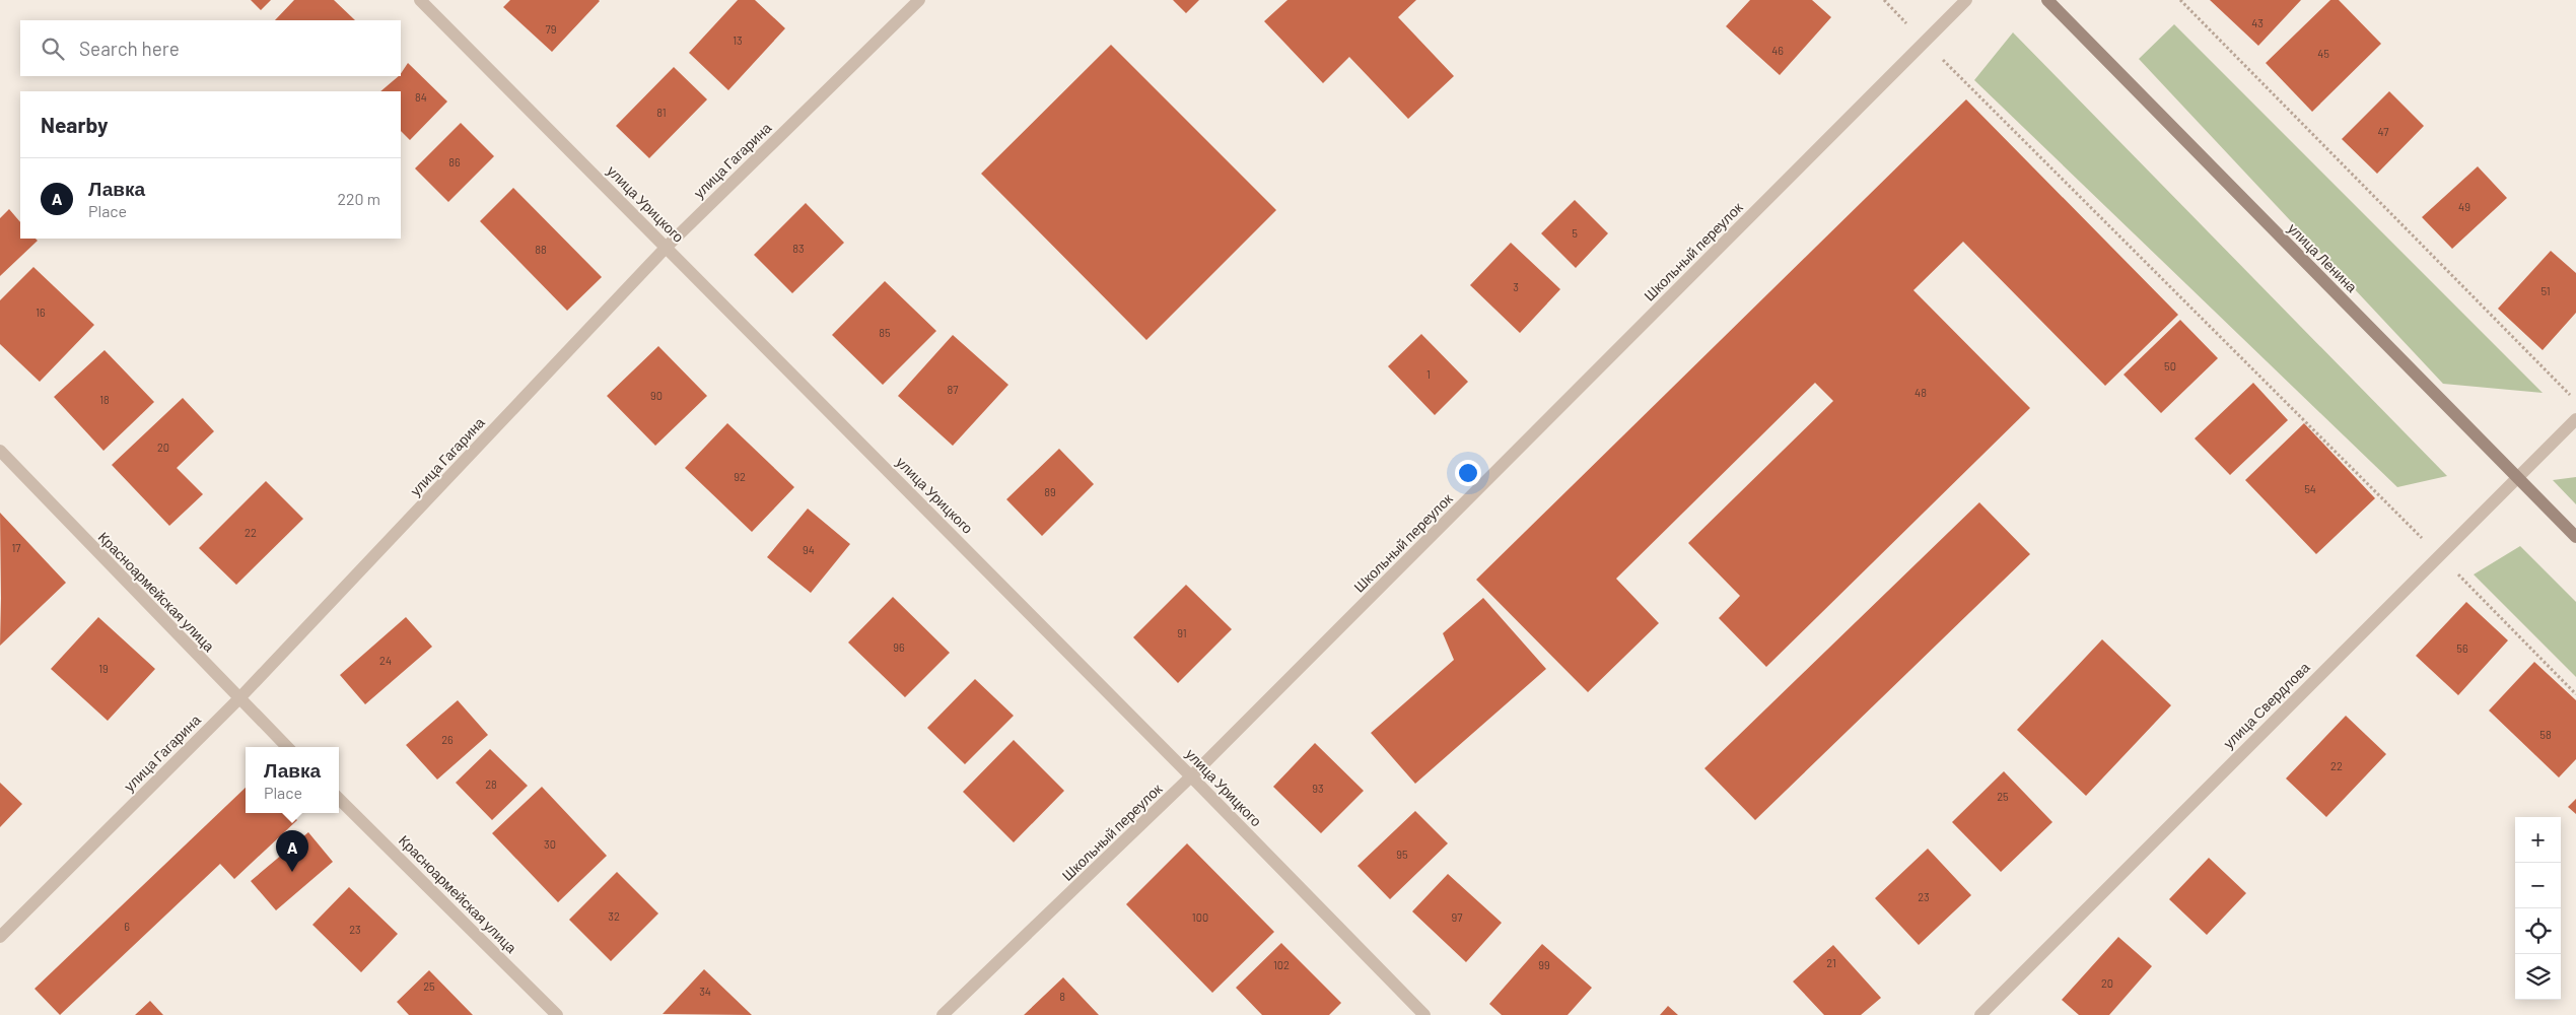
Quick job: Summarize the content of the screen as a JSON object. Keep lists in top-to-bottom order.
{
  "streets": {
    "main road": ["улица Ленина"],
    "street": [
      "улица Гагарина",
      "улица Урицкого",
      "Школьный переулок",
      "Красноармейская улица",
      "улица Свердлова"
    ]
  },
  "crossings": [
    ["улица Гагарина", "улица Урицкого"],
    ["улица Гагарина", "Красноармейская улица"],
    ["улица Урицкого", "Школьный переулок"],
    ["улица Ленина", "улица Свердлова"]
  ],
  "house_numbers": [
    "43",
    "79",
    "13",
    "46",
    "45",
    "84",
    "81",
    "47",
    "86",
    "49",
    "5",
    "83",
    "88",
    "3",
    "51",
    "16",
    "85",
    "50",
    "1",
    "87",
    "48",
    "90",
    "18",
    "20",
    "92",
    "54",
    "89",
    "22",
    "17",
    "94",
    "91",
    "96",
    "56",
    "24",
    "19",
    "58",
    "26",
    "22",
    "28",
    "93",
    "25",
    "30",
    "95",
    "23",
    "32",
    "100",
    "97",
    "6",
    "23",
    "21",
    "102",
    "99",
    "20",
    "25",
    "34",
    "8"
  ],
  "page": {
    "search": "Search here",
    "heading": "Nearby",
    "list": [
      {
        "mark": "A",
        "name": "Лавка",
        "note": "Place",
        "value": "220 m"
      }
    ],
    "popup": ["Лавка", "Place"],
    "map_buttons": ["+", "−"],
    "pins": "A"
  }
}
